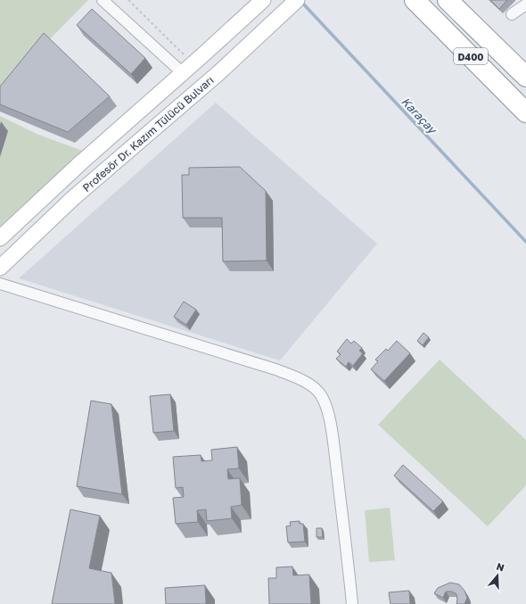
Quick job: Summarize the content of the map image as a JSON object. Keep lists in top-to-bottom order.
{
  "streets": {
    "highway": ["D400"],
    "street": ["Profesör Dr. Kazım Tülücü Bulvarı"]
  },
  "water": ["Karaçay"],
  "north": "top"
}
